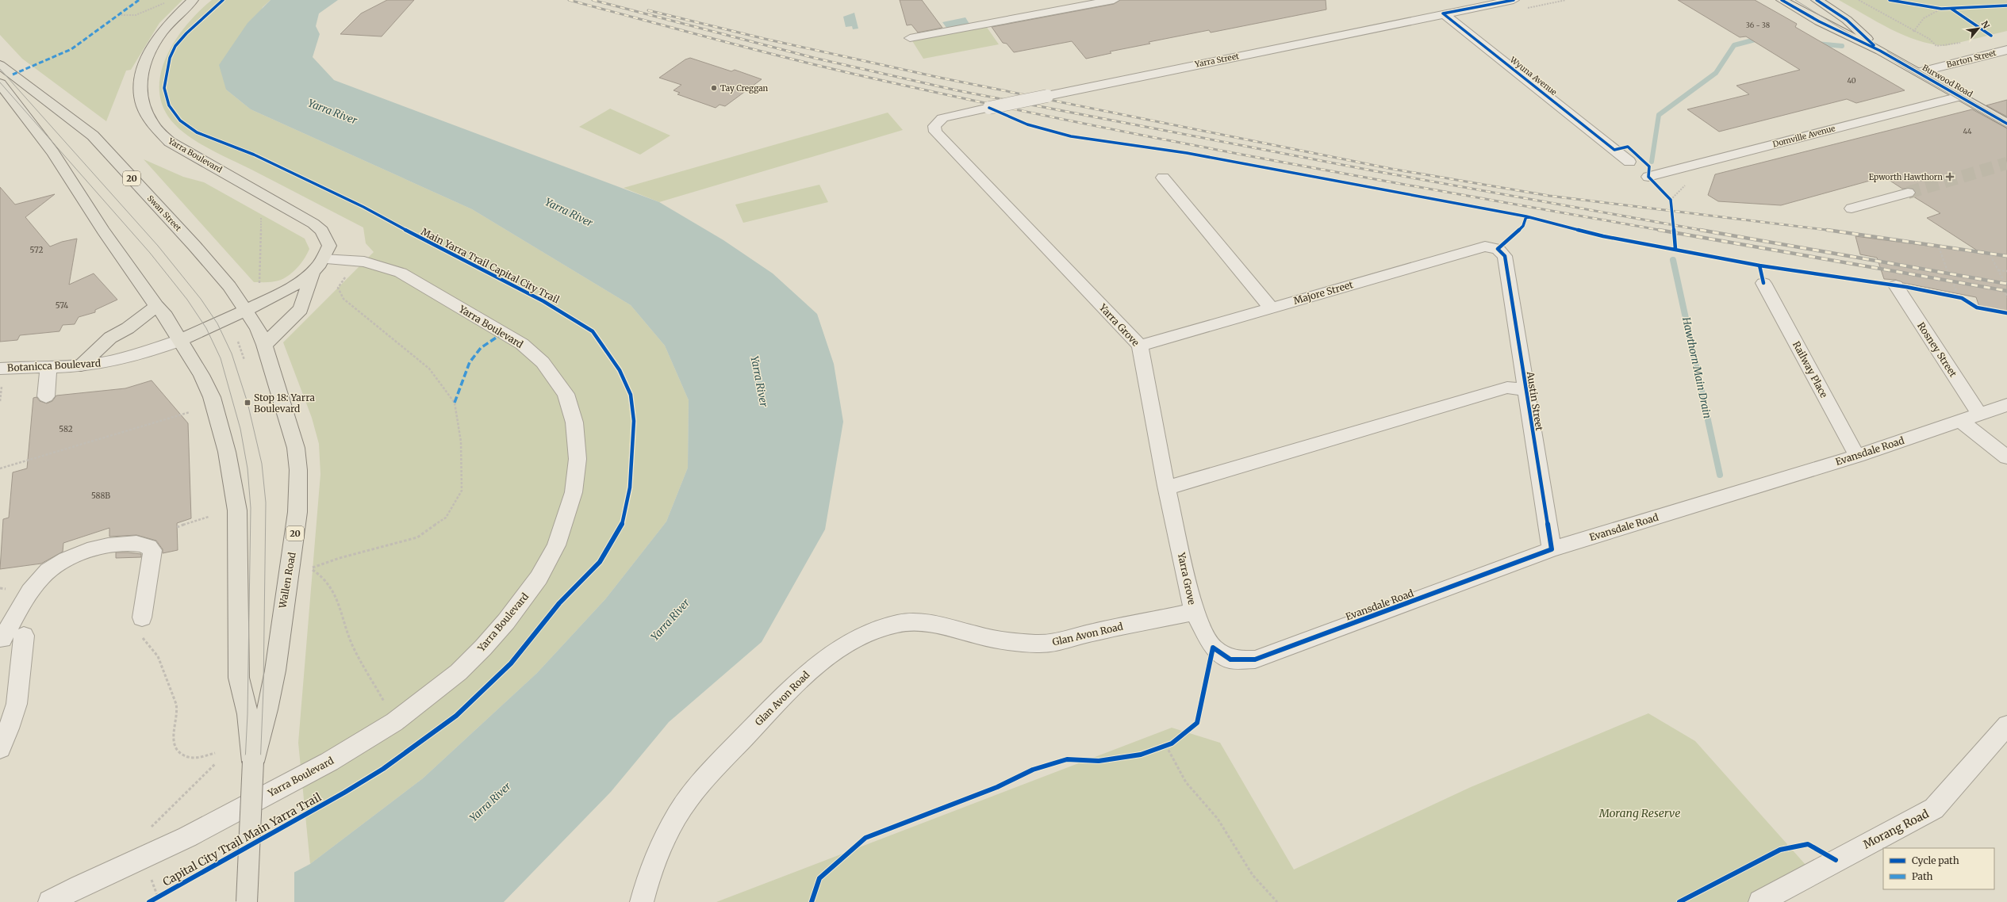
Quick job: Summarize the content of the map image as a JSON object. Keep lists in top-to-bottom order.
{
  "streets": {
    "main road": [
      "Burwood Road",
      "Yarra Boulevard",
      "20",
      "Swan Street",
      "Wallen Road"
    ],
    "street": [
      "Barton Street",
      "Yarra Street",
      "Wyuna Avenue",
      "Domville Avenue",
      "Majore Street",
      "Yarra Grove",
      "Rosney Street",
      "Botanicca Boulevard",
      "Railway Place",
      "Austin Street",
      "Evansdale Road",
      "Glan Avon Road",
      "Morang Road"
    ],
    "path": ["Capital City Trail Main Yarra Trail"],
    "cycle path": ["Main Yarra Trail Capital City Trail"]
  },
  "crossings": [
    ["Barton Street", "Burwood Road"],
    ["Yarra Street", "Wyuna Avenue"],
    ["Yarra Street", "Yarra Grove"],
    ["Burwood Road", "Domville Avenue"],
    ["Yarra Boulevard", "20"],
    ["Yarra Boulevard", "Swan Street"],
    ["Yarra Boulevard", "Botanicca Boulevard"],
    ["Yarra Boulevard", "Wallen Road"],
    ["20", "Botanicca Boulevard"],
    ["20", "Wallen Road"],
    ["Swan Street", "Wallen Road"],
    ["Majore Street", "Yarra Grove"],
    ["Majore Street", "Austin Street"],
    ["Yarra Grove", "Evansdale Road"],
    ["Yarra Grove", "Glan Avon Road"],
    ["Rosney Street", "Evansdale Road"],
    ["Botanicca Boulevard", "Wallen Road"],
    ["Railway Place", "Evansdale Road"],
    ["Austin Street", "Evansdale Road"],
    ["Evansdale Road", "Glan Avon Road"]
  ],
  "water": ["Yarra River", "Hawthorn Main Drain"],
  "parks": ["Morang Reserve"],
  "places": {
    "other": ["Tay Creggan"],
    "health": ["Epworth Hawthorn"],
    "transit": ["Stop 18: Yarra Boulevard"]
  },
  "house_numbers": [
    "36 - 38",
    "40",
    "44",
    "572",
    "574",
    "582",
    "588B"
  ],
  "legend": ["Cycle path", "Path"],
  "north": "top right"
}
